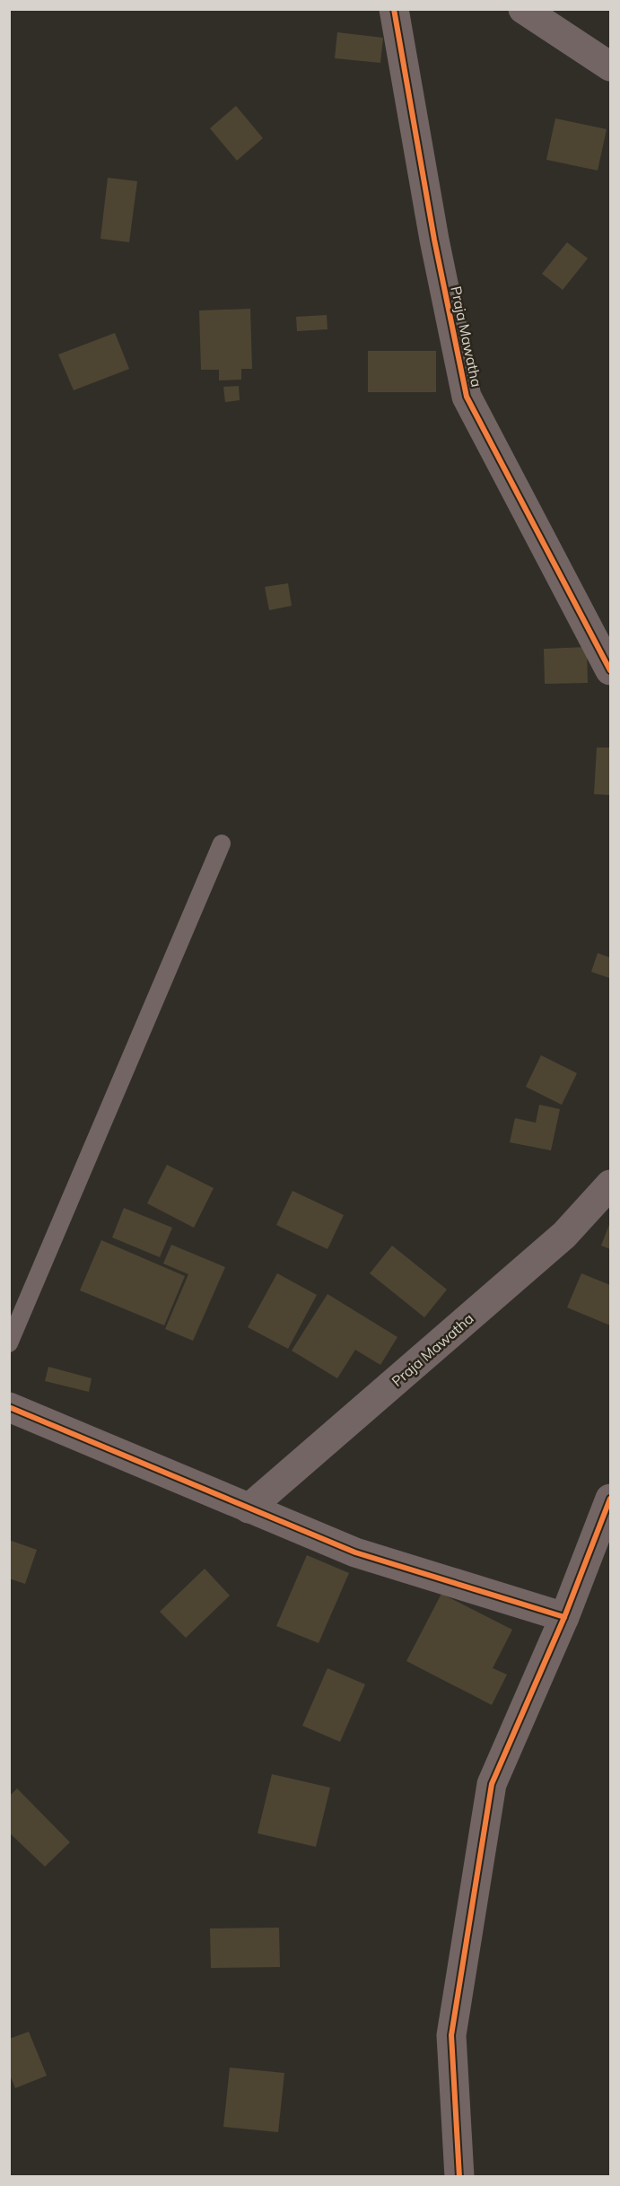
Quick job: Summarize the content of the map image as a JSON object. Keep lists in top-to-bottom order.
{
  "streets": {
    "street": ["Praja Mawatha"]
  }
}
